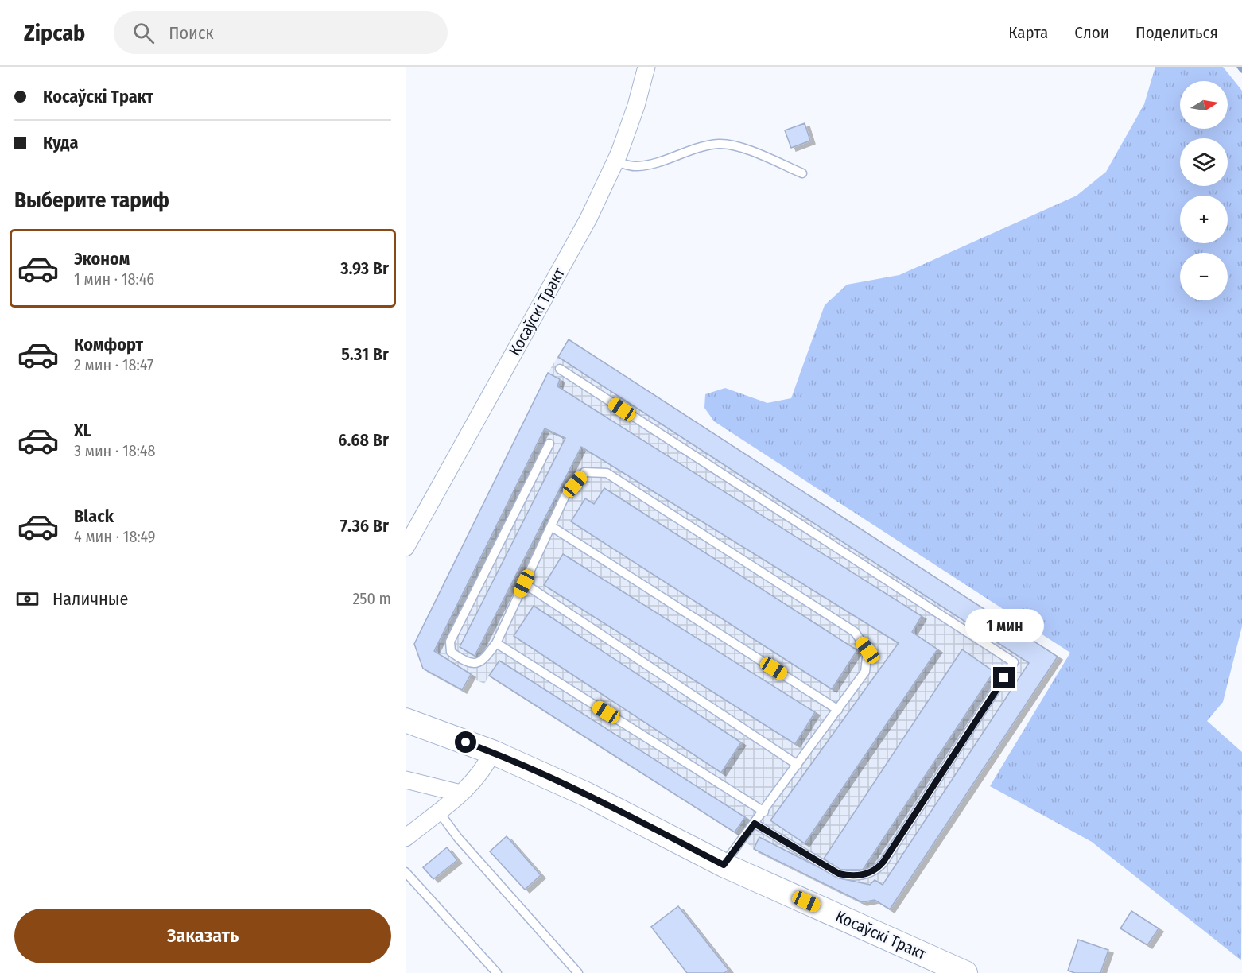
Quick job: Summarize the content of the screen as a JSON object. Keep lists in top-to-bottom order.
{
  "streets": {
    "main road": ["Косаўскі Тракт"]
  },
  "north": "right",
  "page": {
    "header": "Zipcab",
    "search": "Поиск",
    "nav": ["Карта", "Слои", "Поделиться"],
    "banner": ["Косаўскі Тракт", "Куда"],
    "map_buttons": ["+", "−"],
    "heading": "Выберите тариф",
    "list": [
      {
        "name": "Эконом",
        "note": "1 мин · 18:46",
        "value": "3.93 Br"
      },
      {
        "name": "Комфорт",
        "note": "2 мин · 18:47",
        "value": "5.31 Br"
      },
      {
        "name": "XL",
        "note": "3 мин · 18:48",
        "value": "6.68 Br"
      },
      {
        "name": "Black",
        "note": "4 мин · 18:49",
        "value": "7.36 Br"
      }
    ],
    "pay": ["Наличные", "250 m"],
    "bubble": "1 мин",
    "buttons": "Заказать"
  }
}
